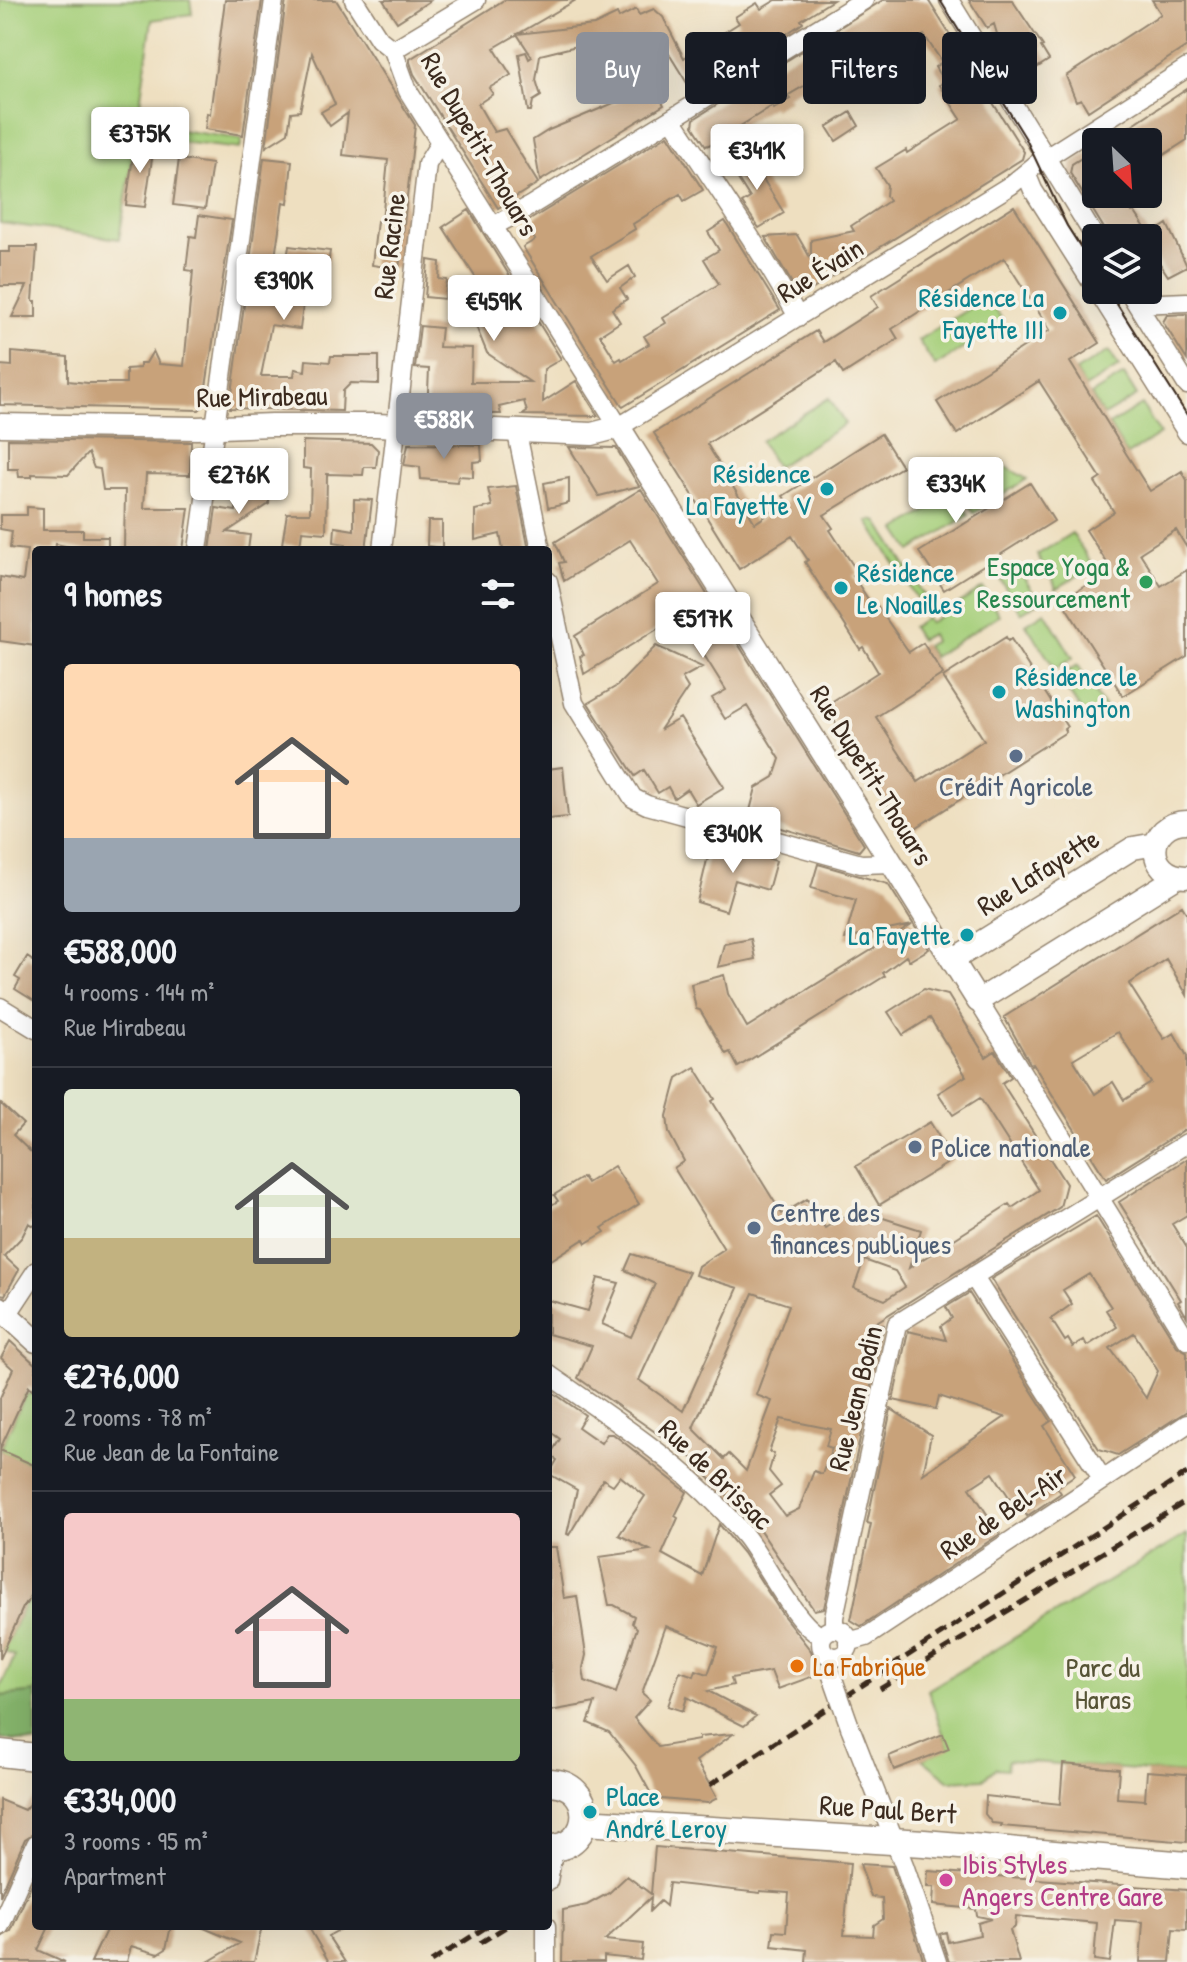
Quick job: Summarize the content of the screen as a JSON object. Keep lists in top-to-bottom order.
{
  "streets": {
    "main road": ["Rue Paul Bert"],
    "street": [
      "Rue Dupetit-Thouars",
      "Rue Racine",
      "Rue Évain",
      "Rue Mirabeau",
      "Rue Lafayette",
      "Rue Jean Bodin",
      "Rue de Brissac",
      "Rue de Bel-Air"
    ]
  },
  "crossings": [
    ["Rue Dupetit-Thouars", "Rue Racine"],
    ["Rue Dupetit-Thouars", "Rue Évain"],
    ["Rue Dupetit-Thouars", "Rue Mirabeau"],
    ["Rue Dupetit-Thouars", "Rue Lafayette"],
    ["Rue Dupetit-Thouars", "Rue Jean Bodin"],
    ["Rue Racine", "Rue Mirabeau"],
    ["Rue Évain", "Rue Mirabeau"],
    ["Rue Jean Bodin", "Rue de Brissac"]
  ],
  "parks": ["Parc du Haras"],
  "places": [
    "Résidence La Fayette III",
    "Résidence La Fayette V",
    "Espace Yoga & Ressourcement",
    "Résidence Le Noailles",
    "Résidence le Washington",
    "Crédit Agricole",
    "La Fayette",
    "Police nationale",
    "Centre des finances publiques",
    "La Fabrique",
    "Place André Leroy",
    "Ibis Styles Angers Centre Gare"
  ],
  "north": "bottom right",
  "page": {
    "chip": [
      "Buy",
      "Rent",
      "Filters",
      "New"
    ],
    "price": [
      "€375K",
      "€341K",
      "€390K",
      "€459K",
      "€588K",
      "€276K",
      "€334K",
      "€517K",
      "€340K"
    ],
    "heading": "9 homes",
    "list": [
      {
        "name": "€588,000",
        "note": "4 rooms · 144 m² · Rue Mirabeau"
      },
      {
        "name": "€276,000",
        "note": "2 rooms · 78 m² · Rue Jean de la Fontaine"
      },
      {
        "name": "€334,000",
        "note": "3 rooms · 95 m² · Apartment"
      }
    ]
  }
}
